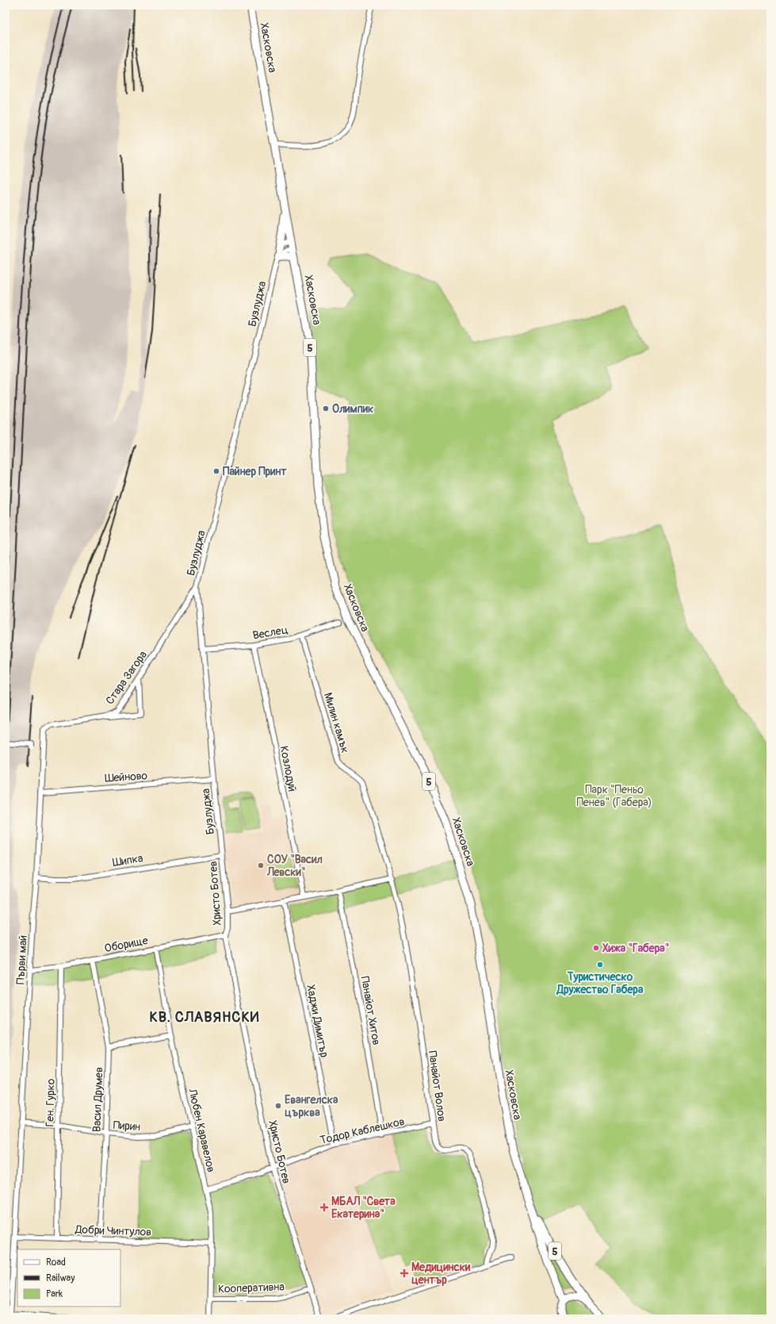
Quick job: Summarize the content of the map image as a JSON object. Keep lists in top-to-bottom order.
{
  "streets": {
    "main road": ["Хасковска", "5"],
    "street": [
      "Бузлуджа",
      "Веслец",
      "Стара Загора",
      "Милин камък",
      "Козлодуй",
      "Шейново",
      "Шипка",
      "Христо Ботев",
      "Оборище",
      "Първи май",
      "Панайот Хитов",
      "Хаджи Димитър",
      "Панайот Волов",
      "Васил Друмев",
      "Ген. Гурко",
      "Пирин",
      "Любен Каравелов",
      "Тодор Каблешков",
      "Добри Чинтулов",
      "Кооперативна"
    ]
  },
  "crossings": [
    ["Хасковска", "5"],
    ["Бузлуджа", "Веслец"],
    ["Бузлуджа", "Стара Загора"],
    ["Бузлуджа", "Шейново"],
    ["Бузлуджа", "Шипка"],
    ["Бузлуджа", "Христо Ботев"],
    ["Веслец", "Милин камък"],
    ["Веслец", "Козлодуй"],
    ["Стара Загора", "Първи май"],
    ["Милин камък", "Панайот Волов"],
    ["Шейново", "Първи май"],
    ["Шипка", "Христо Ботев"],
    ["Шипка", "Първи май"],
    ["Христо Ботев", "Оборище"],
    ["Христо Ботев", "Тодор Каблешков"],
    ["Христо Ботев", "Кооперативна"],
    ["Оборище", "Първи май"],
    ["Оборище", "Васил Друмев"],
    ["Оборище", "Ген. Гурко"],
    ["Оборище", "Любен Каравелов"],
    ["Първи май", "Пирин"],
    ["Първи май", "Добри Чинтулов"],
    ["Панайот Хитов", "Тодор Каблешков"],
    ["Хаджи Димитър", "Тодор Каблешков"],
    ["Панайот Волов", "Тодор Каблешков"],
    ["Васил Друмев", "Пирин"],
    ["Васил Друмев", "Добри Чинтулов"],
    ["Ген. Гурко", "Пирин"],
    ["Ген. Гурко", "Добри Чинтулов"],
    ["Пирин", "Любен Каравелов"],
    ["Любен Каравелов", "Тодор Каблешков"],
    ["Любен Каравелов", "Добри Чинтулов"],
    ["Любен Каравелов", "Кооперативна"]
  ],
  "districts": ["КВ. СЛАВЯНСКИ"],
  "parks": ["Парк \"Пеньо Пенев\" (Габера)"],
  "places": {
    "other": [
      "Олимпик",
      "Пайнер Принт",
      "СОУ \"Васил Левски\"",
      "Хижа \"Габера\"",
      "Туристическо Дружество Габера",
      "Евангелска църква"
    ],
    "health": ["МБАЛ \"Света Екатерина\"", "Медицински център"]
  },
  "legend": ["Road", "Railway", "Park"]
}
